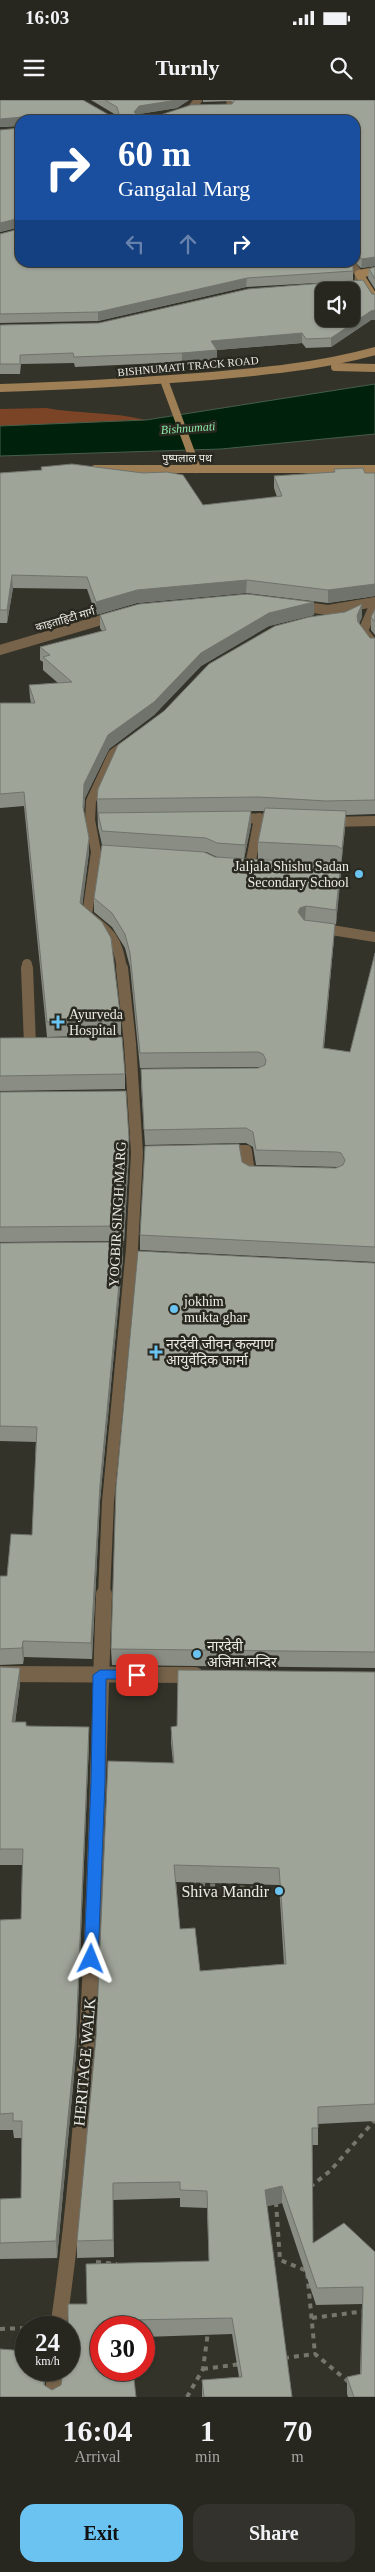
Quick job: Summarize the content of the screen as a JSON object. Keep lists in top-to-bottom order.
{
  "streets": {
    "main road": ["BISHNUMATI TRACK ROAD", "पुष्पलाल पथ"],
    "street": ["काइताहिटी मार्ग", "YOGBIR SINGH MARG", "HERITAGE WALK"]
  },
  "crossings": [
    ["YOGBIR SINGH MARG", "HERITAGE WALK"]
  ],
  "water": ["Bishnumati"],
  "places": {
    "other": [
      "Jaljala Shishu Sadan Secondary School",
      "jokhim mukta ghar",
      "नारदेवी अजिमा मन्दिर",
      "Shiva Mandir"
    ],
    "health": ["Ayurveda Hospital", "नरदेवी जीवन कल्याण आयुर्वेदिक फार्मा"]
  },
  "page": {
    "status": "16:03",
    "header": "Turnly",
    "turn": ["60 m", "Gangalal Marg"],
    "speed": "24 km/h",
    "limit": "30",
    "eta": [
      "16:04",
      "Arrival",
      "1",
      "min",
      "70",
      "m"
    ],
    "buttons": ["Exit", "Share"]
  }
}
